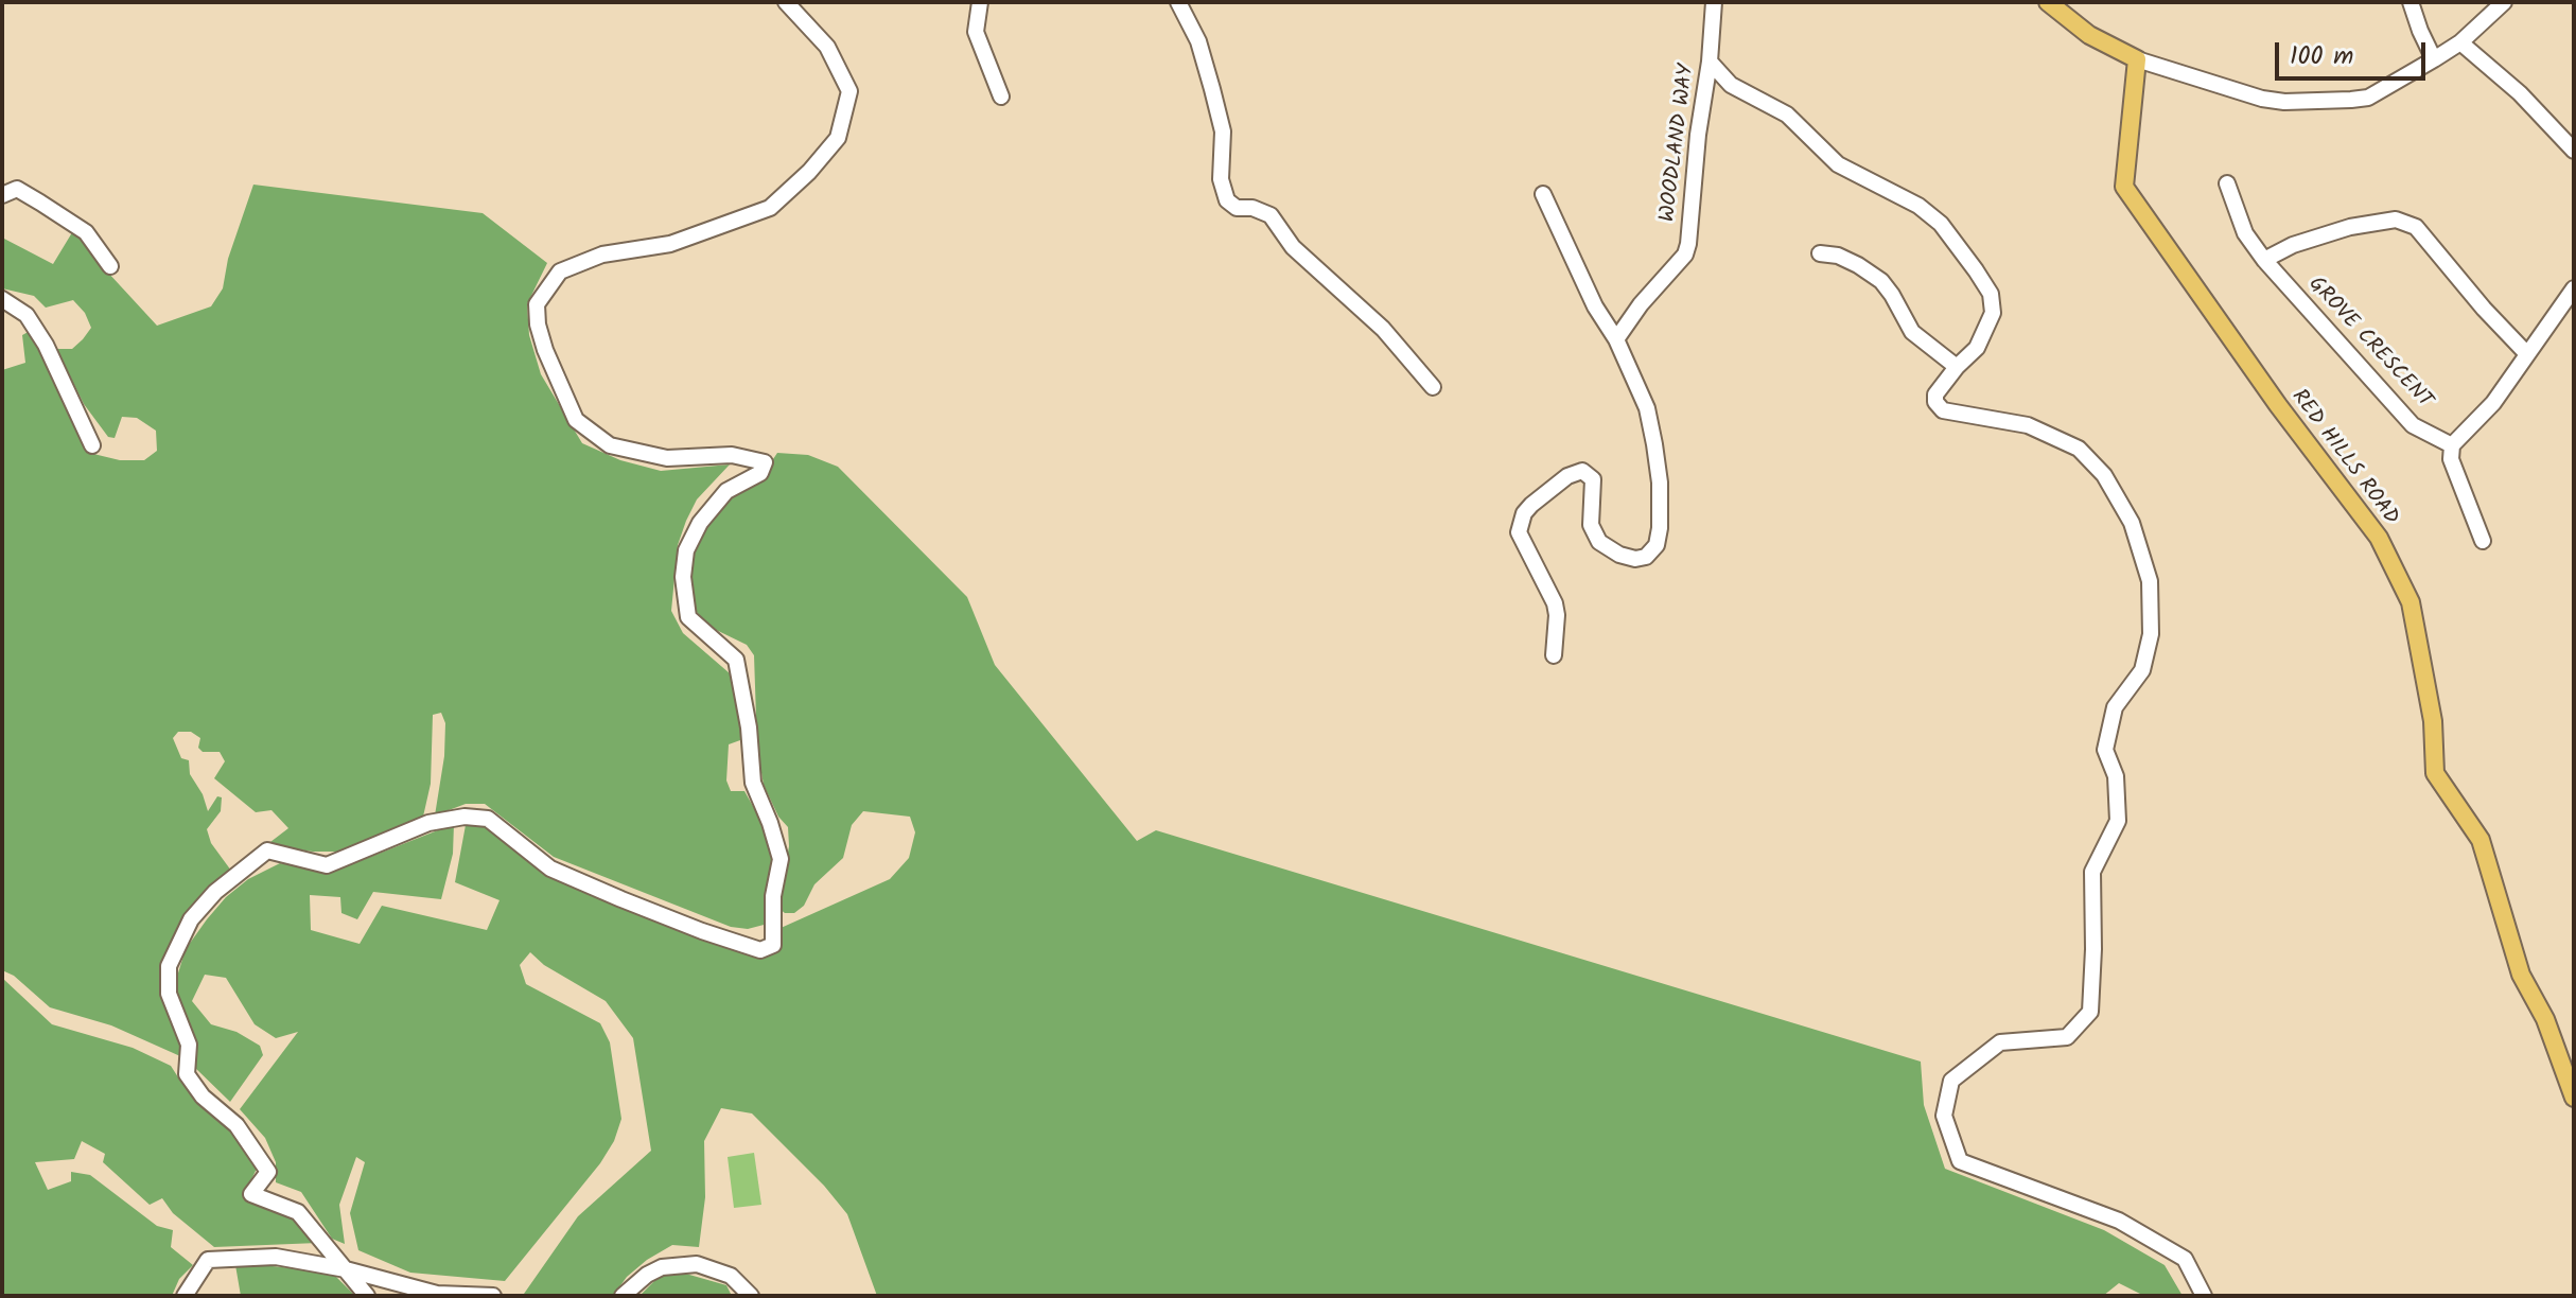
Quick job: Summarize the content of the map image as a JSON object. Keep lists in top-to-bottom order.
{
  "streets": {
    "main road": ["RED HILLS ROAD"],
    "street": ["WOODLAND WAY", "GROVE CRESCENT"]
  },
  "scale_bar": "100 m"
}
